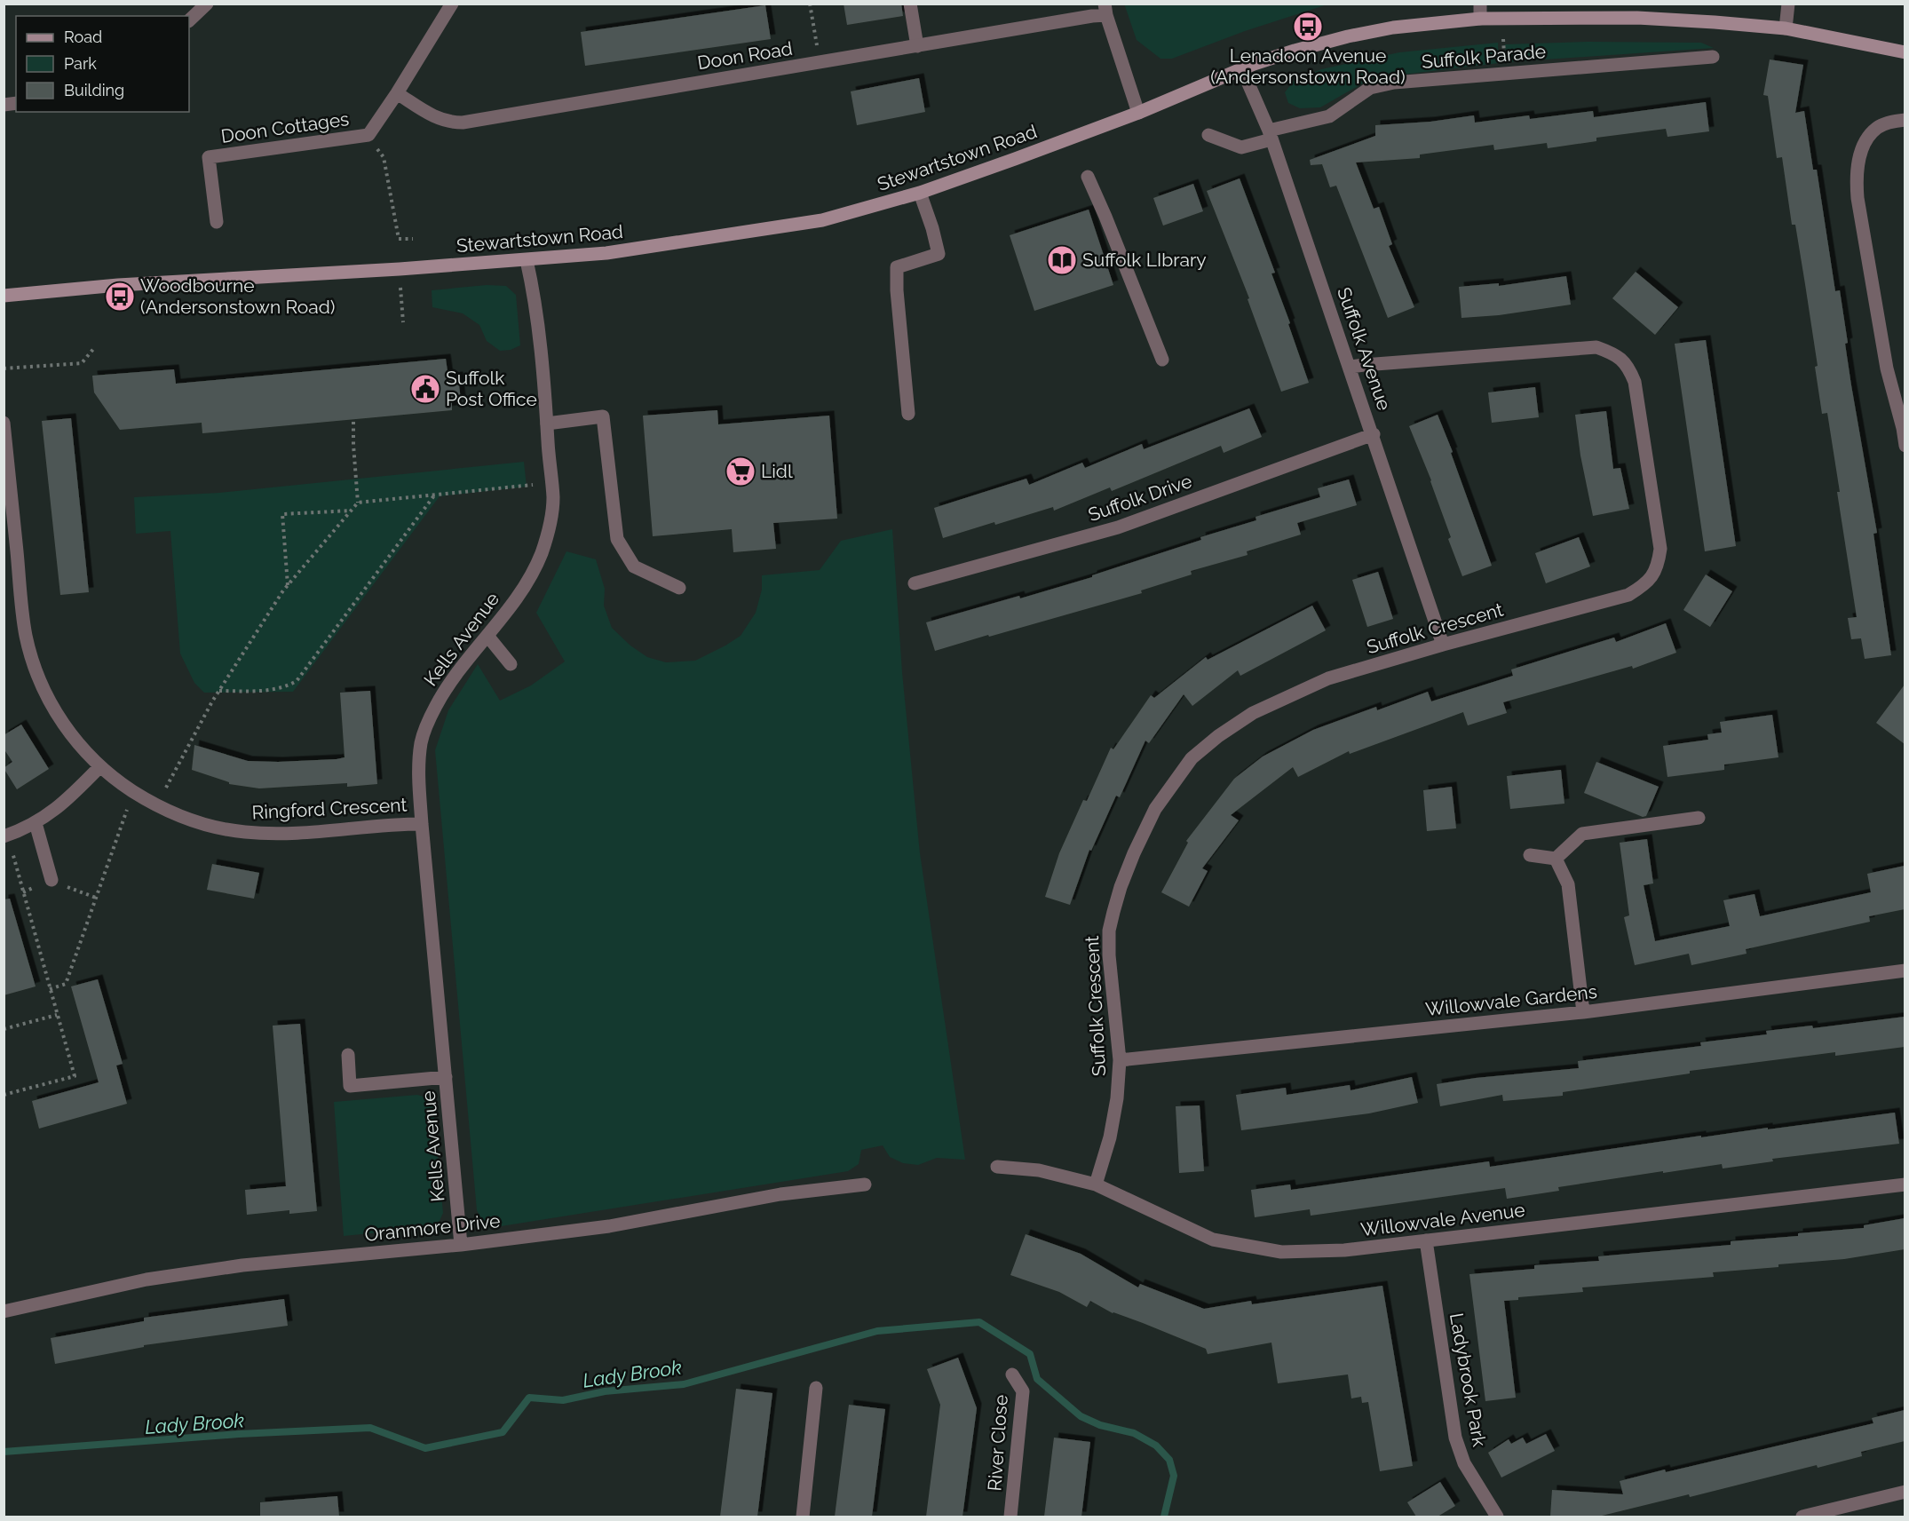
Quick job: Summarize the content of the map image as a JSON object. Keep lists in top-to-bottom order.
{
  "streets": {
    "main road": ["Stewartstown Road"],
    "street": [
      "Doon Road",
      "Suffolk Parade",
      "Doon Cottages",
      "Suffolk Avenue",
      "Suffolk Drive",
      "Suffolk Crescent",
      "Kells Avenue",
      "Ringford Crescent",
      "Willowvale Gardens",
      "Willowvale Avenue",
      "Oranmore Drive",
      "Ladybrook Park",
      "River Close"
    ]
  },
  "crossings": [
    ["Suffolk Parade", "Suffolk Avenue"],
    ["Stewartstown Road", "Suffolk Avenue"],
    ["Stewartstown Road", "Kells Avenue"],
    ["Suffolk Avenue", "Suffolk Drive"],
    ["Suffolk Avenue", "Suffolk Crescent"],
    ["Suffolk Crescent", "Willowvale Gardens"],
    ["Suffolk Crescent", "Willowvale Avenue"],
    ["Kells Avenue", "Ringford Crescent"],
    ["Kells Avenue", "Oranmore Drive"],
    ["Willowvale Avenue", "Ladybrook Park"]
  ],
  "water": ["Lady Brook"],
  "places": {
    "bus stop": ["Lenadoon Avenue (Andersonstown Road)", "Woodbourne (Andersonstown Road)"],
    "library": ["Suffolk LIbrary"],
    "public building": ["Suffolk Post Office"],
    "supermarket": ["Lidl"]
  },
  "legend": ["Road", "Park", "Building"]
}
